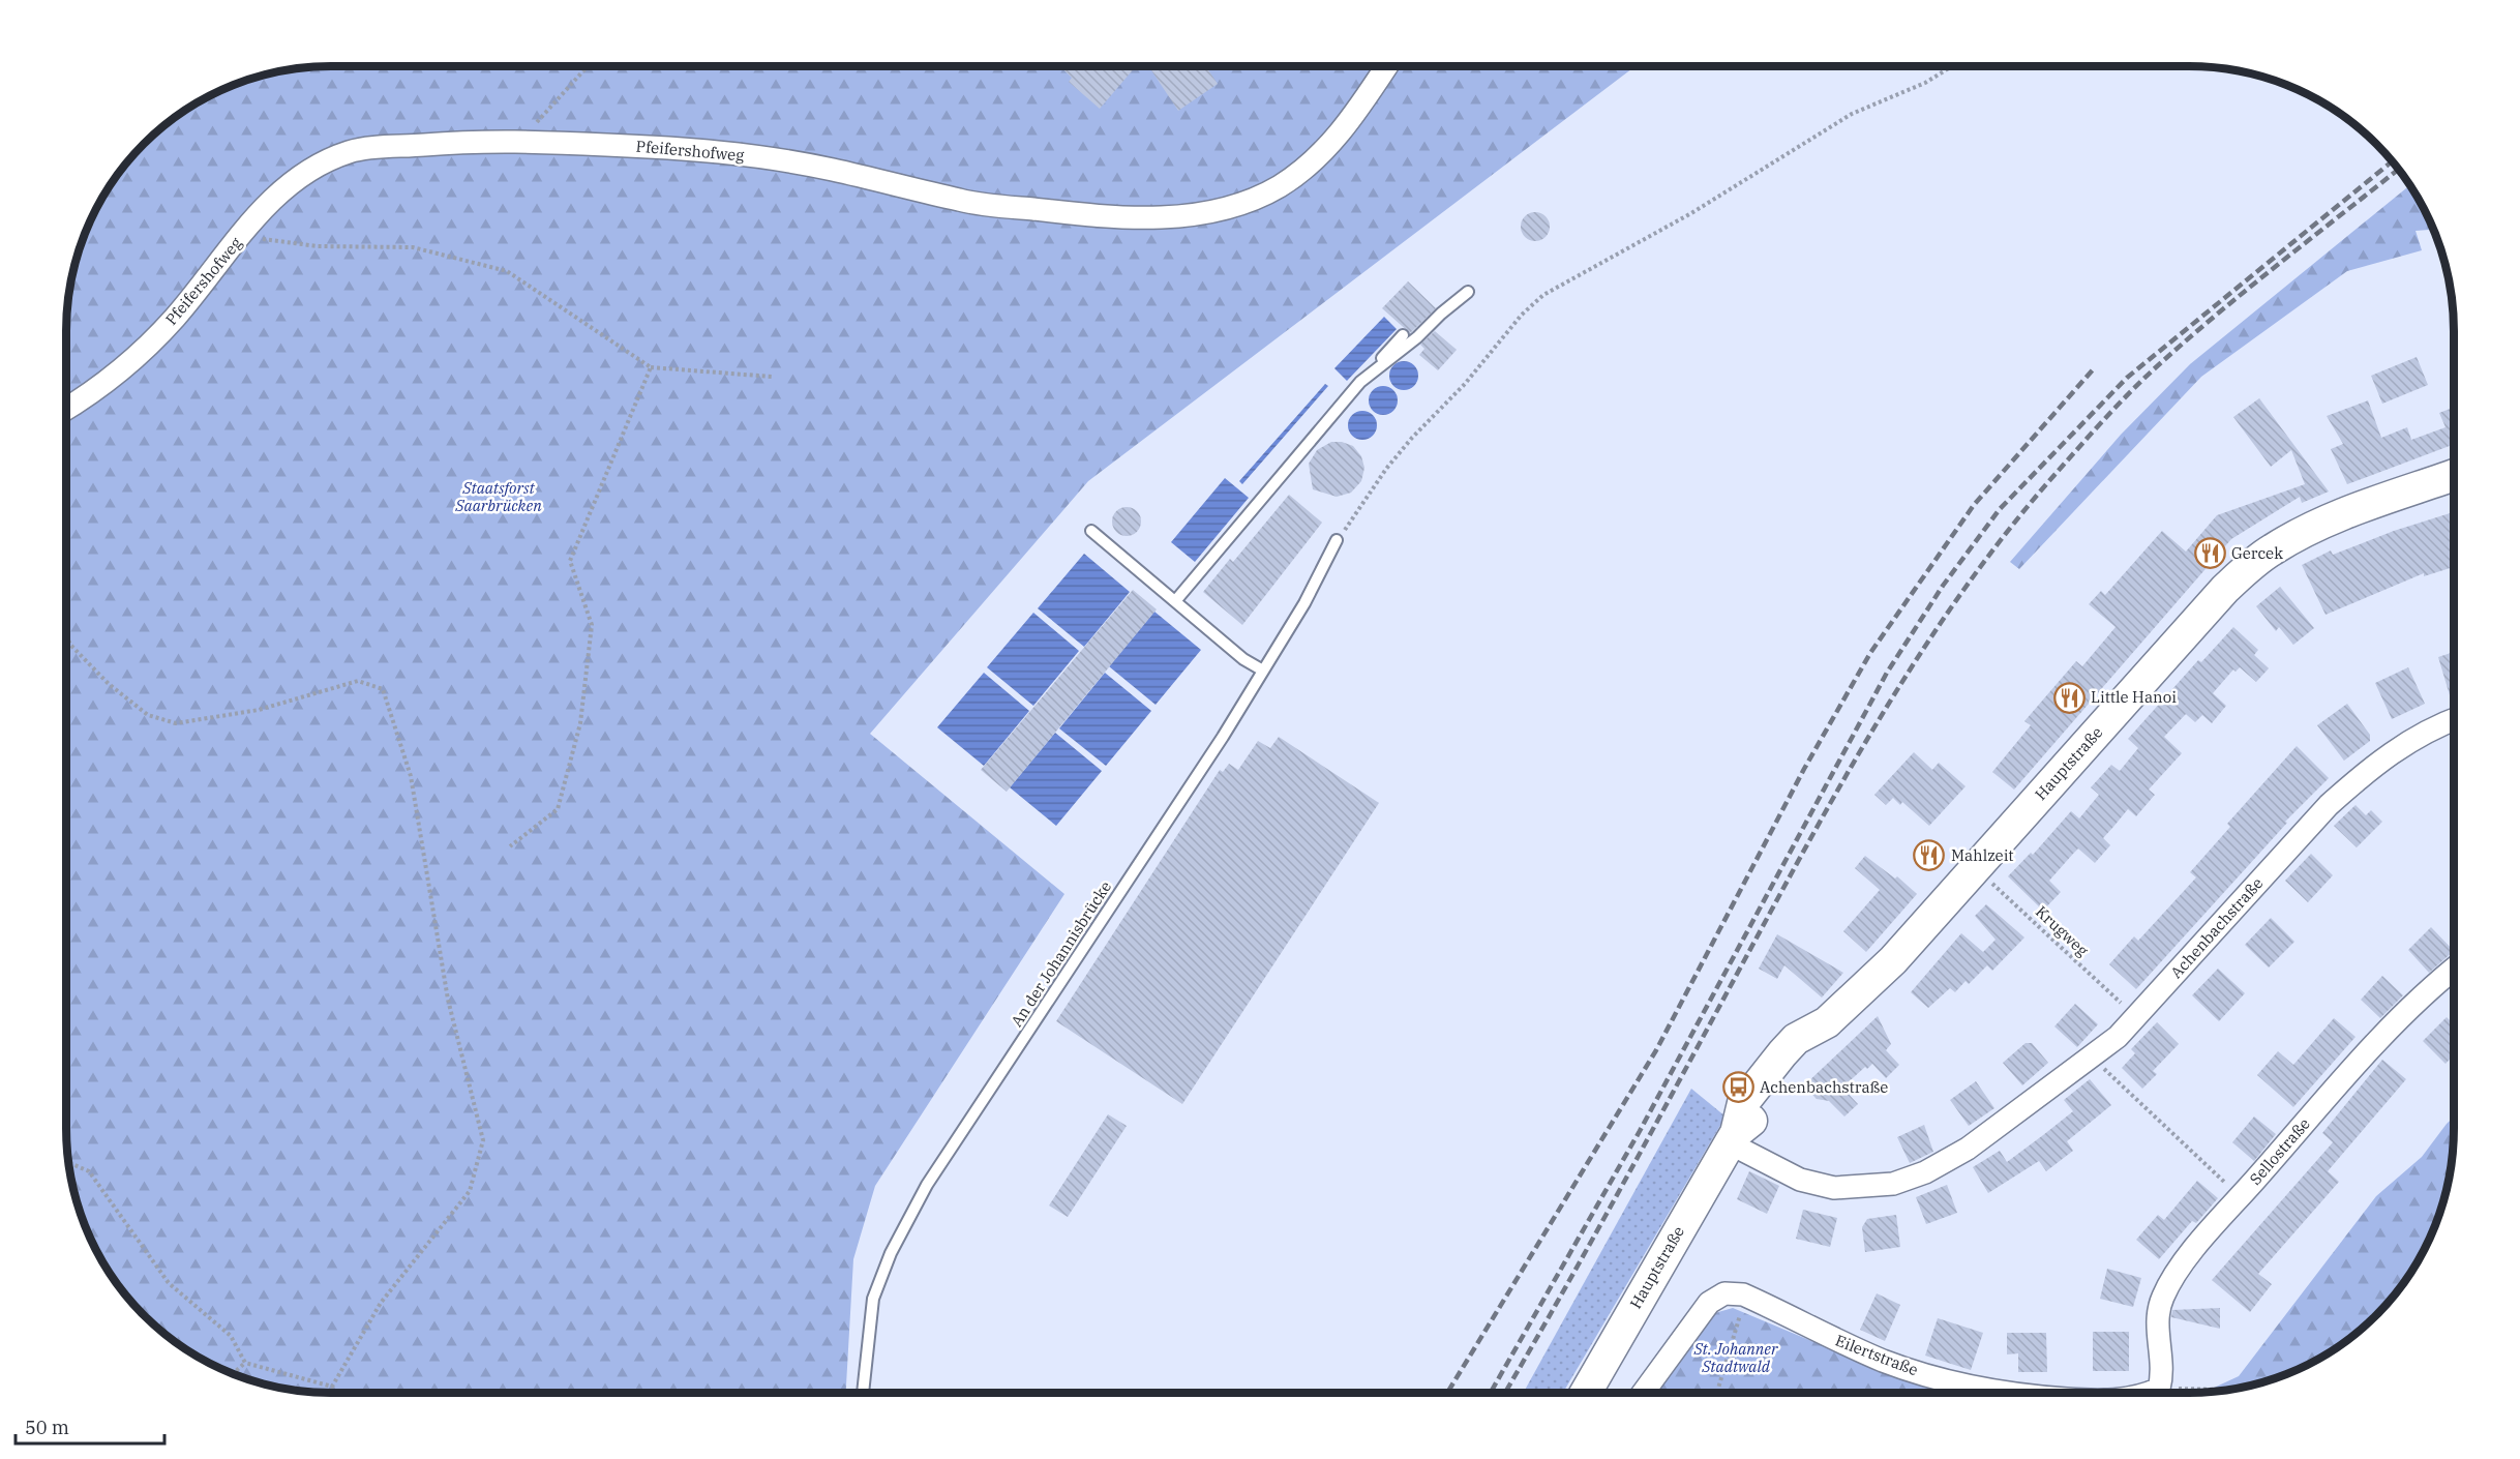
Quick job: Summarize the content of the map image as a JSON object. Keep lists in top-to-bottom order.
{
  "streets": {
    "main road": ["Hauptstraße"],
    "street": [
      "Pfeifershofweg",
      "Achenbachstraße",
      "Sellostraße",
      "Eilertstraße"
    ],
    "lane": ["An der Johannisbrücke"],
    "path": ["Krugweg"]
  },
  "crossings": [
    ["Hauptstraße", "Achenbachstraße"],
    ["Sellostraße", "Eilertstraße"]
  ],
  "parks": ["Staatsforst Saarbrücken", "St. Johanner Stadtwald"],
  "places": {
    "restaurant": ["Gercek", "Little Hanoi", "Mahlzeit"],
    "bus stop": ["Achenbachstraße"]
  },
  "scale_bar": "50 m"
}
